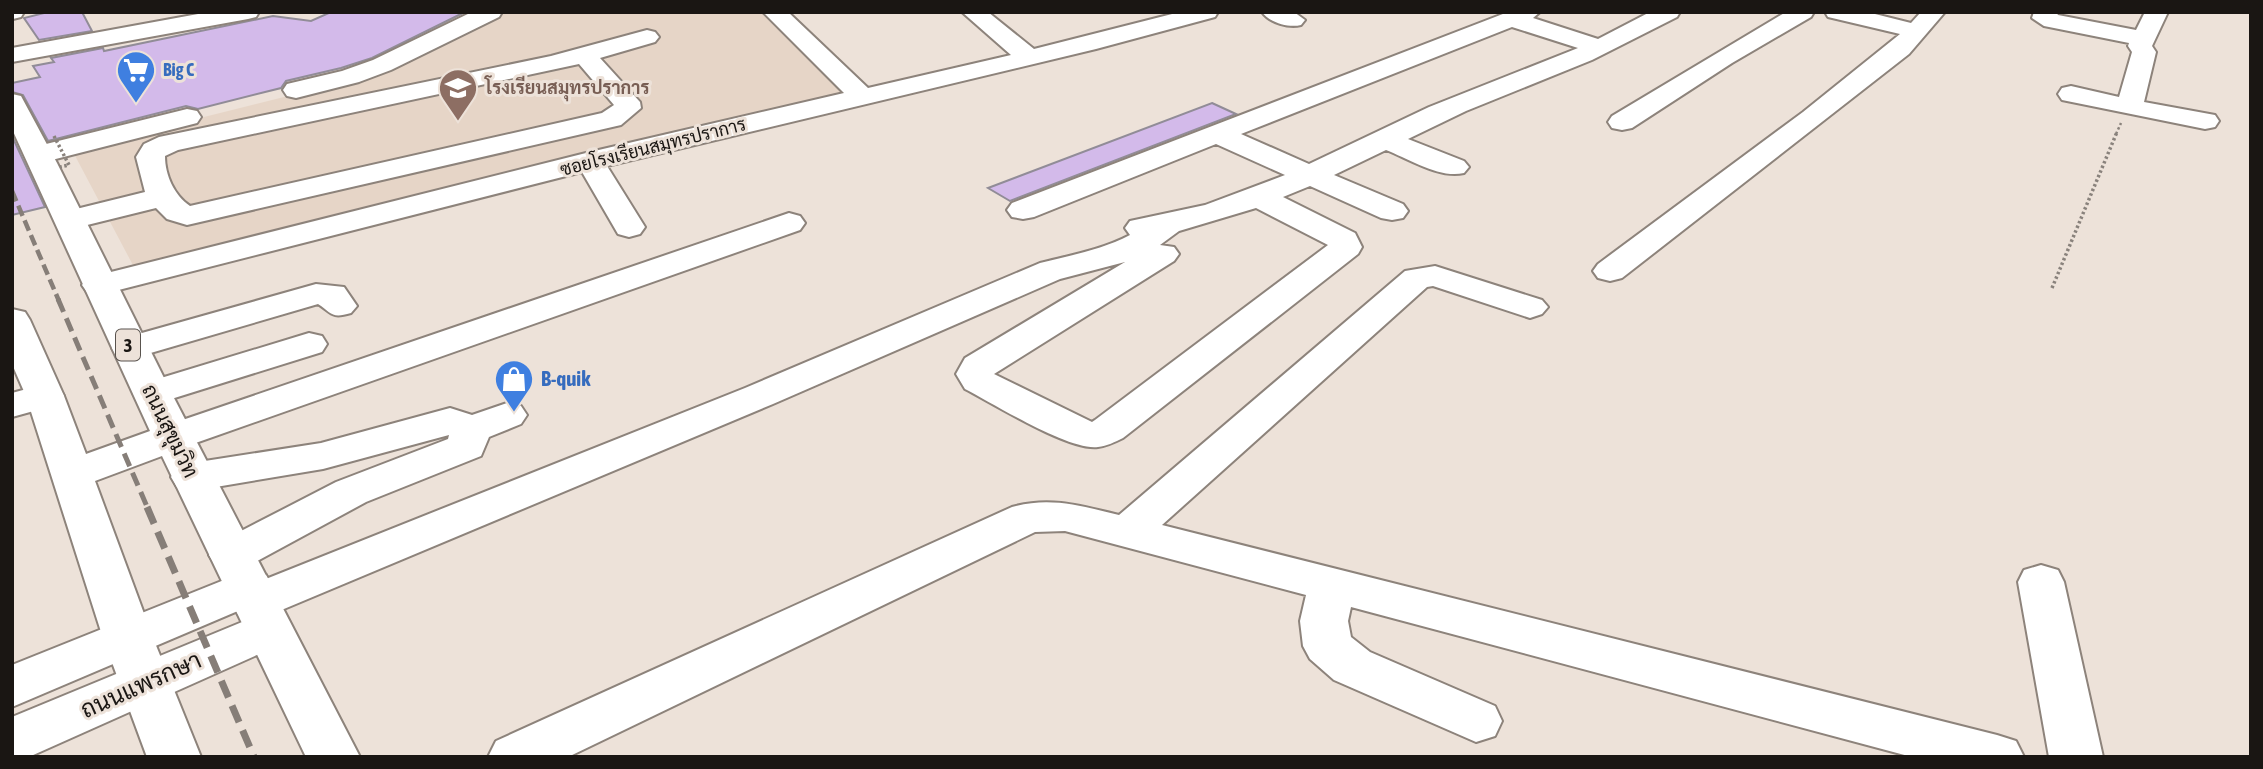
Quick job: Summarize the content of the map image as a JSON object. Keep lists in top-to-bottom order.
{
  "streets": {
    "main road": [
      "ซอยโรงเรียนสมุทรปราการ",
      "3",
      "ถนนสุขุมวิท",
      "ถนนแพรกษา"
    ]
  },
  "crossings": [
    ["ซอยโรงเรียนสมุทรปราการ", "ถนนสุขุมวิท"],
    ["ถนนสุขุมวิท", "ถนนแพรกษา"]
  ],
  "places": {
    "supermarket": ["Big C"],
    "school or university": ["โรงเรียนสมุทรปราการ"],
    "shop": ["B-quik"]
  }
}
